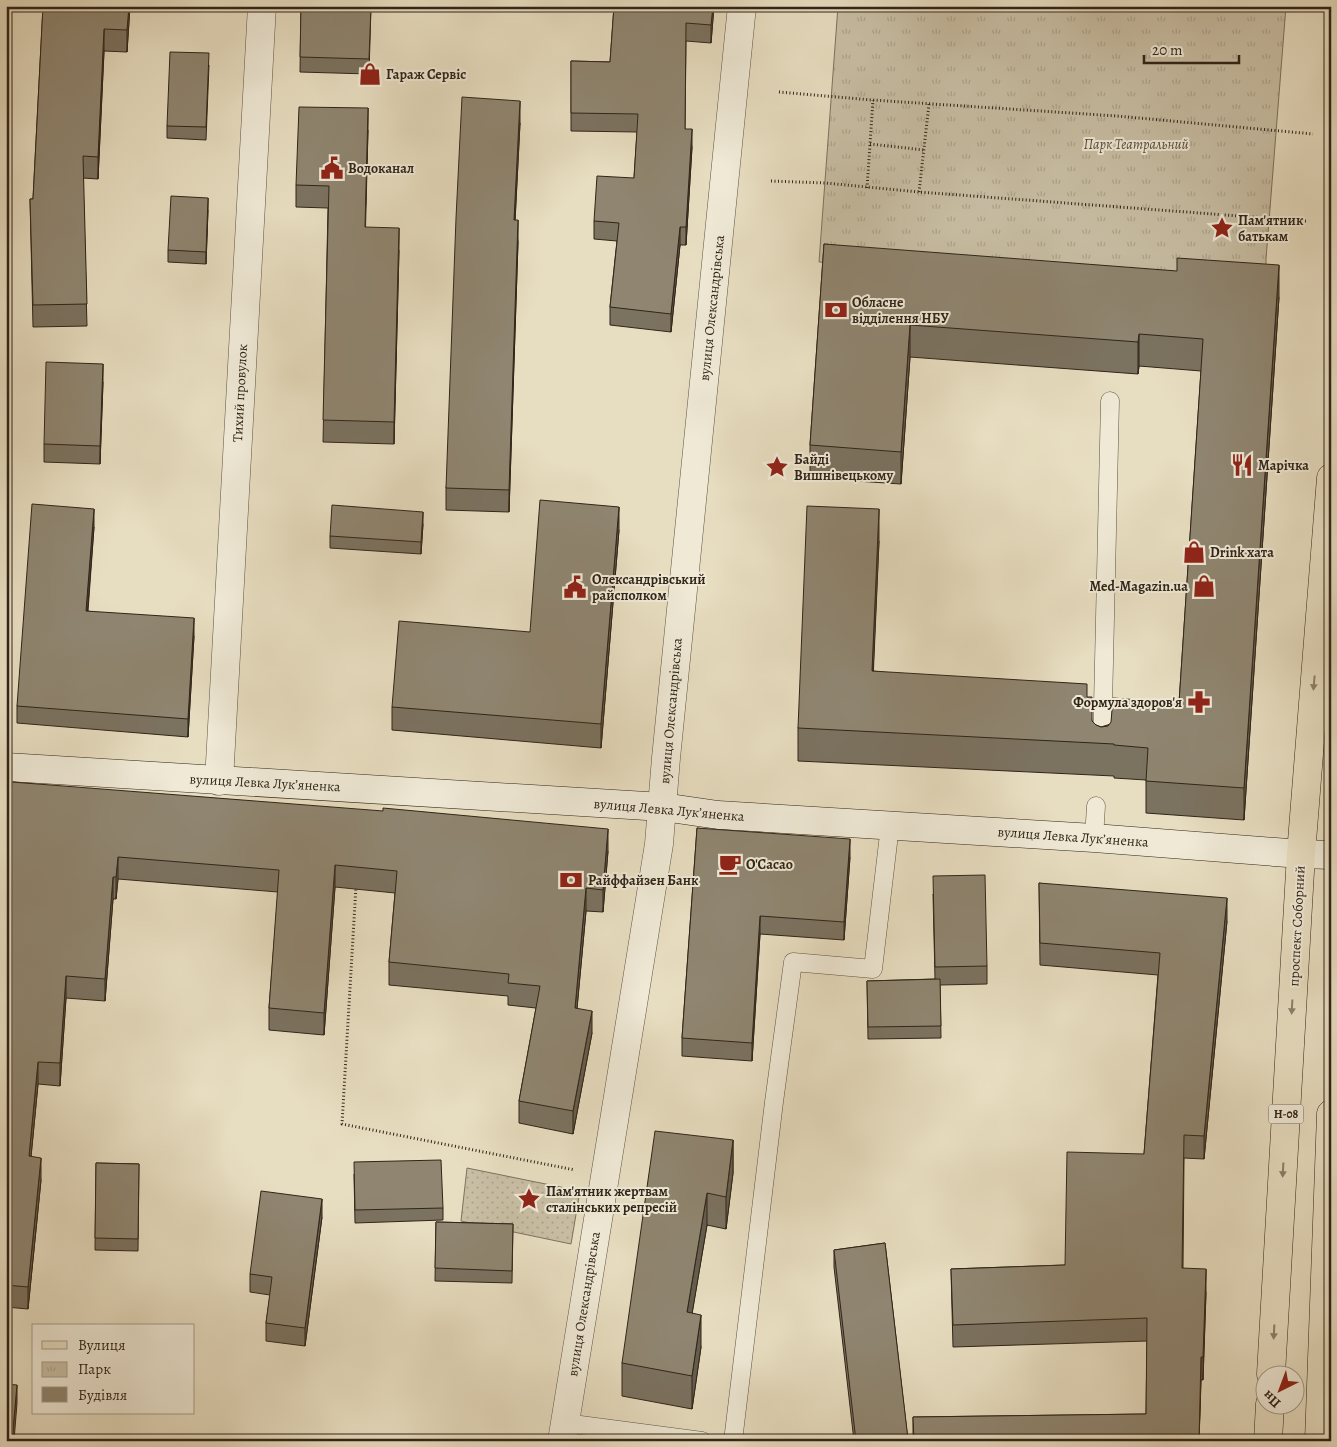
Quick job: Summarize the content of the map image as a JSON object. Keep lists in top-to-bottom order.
{
  "streets": {
    "main road": ["проспект Соборний", "Н-08"],
    "street": ["вулиця Олександрівська", "Тихий провулок", "вулиця Левка Лукʼяненка"]
  },
  "crossings": [
    ["вулиця Олександрівська", "вулиця Левка Лукʼяненка"],
    ["Тихий провулок", "вулиця Левка Лукʼяненка"],
    ["вулиця Левка Лукʼяненка", "проспект Соборний"]
  ],
  "one_way": ["проспект Соборний"],
  "parks": ["Парк Театральний"],
  "places": {
    "shop": ["Гараж Сервіс", "Drink хата", "Med-Magazin.ua"],
    "public building": ["Водоканал", "Олександрівський райсполком"],
    "place": ["Пам'ятник батькам", "Байді Вишнівецькому", "Пам'ятник жертвам сталінських репресій"],
    "bank": ["Обласне відділення НБУ", "Райффайзен Банк"],
    "restaurant": ["Марічка"],
    "pharmacy": ["Формула здоров'я"],
    "cafe": ["O'Cacao"]
  },
  "legend": ["Вулиця", "Парк", "Будівля"],
  "scale_bar": "20 m",
  "north": "bottom left"
}
